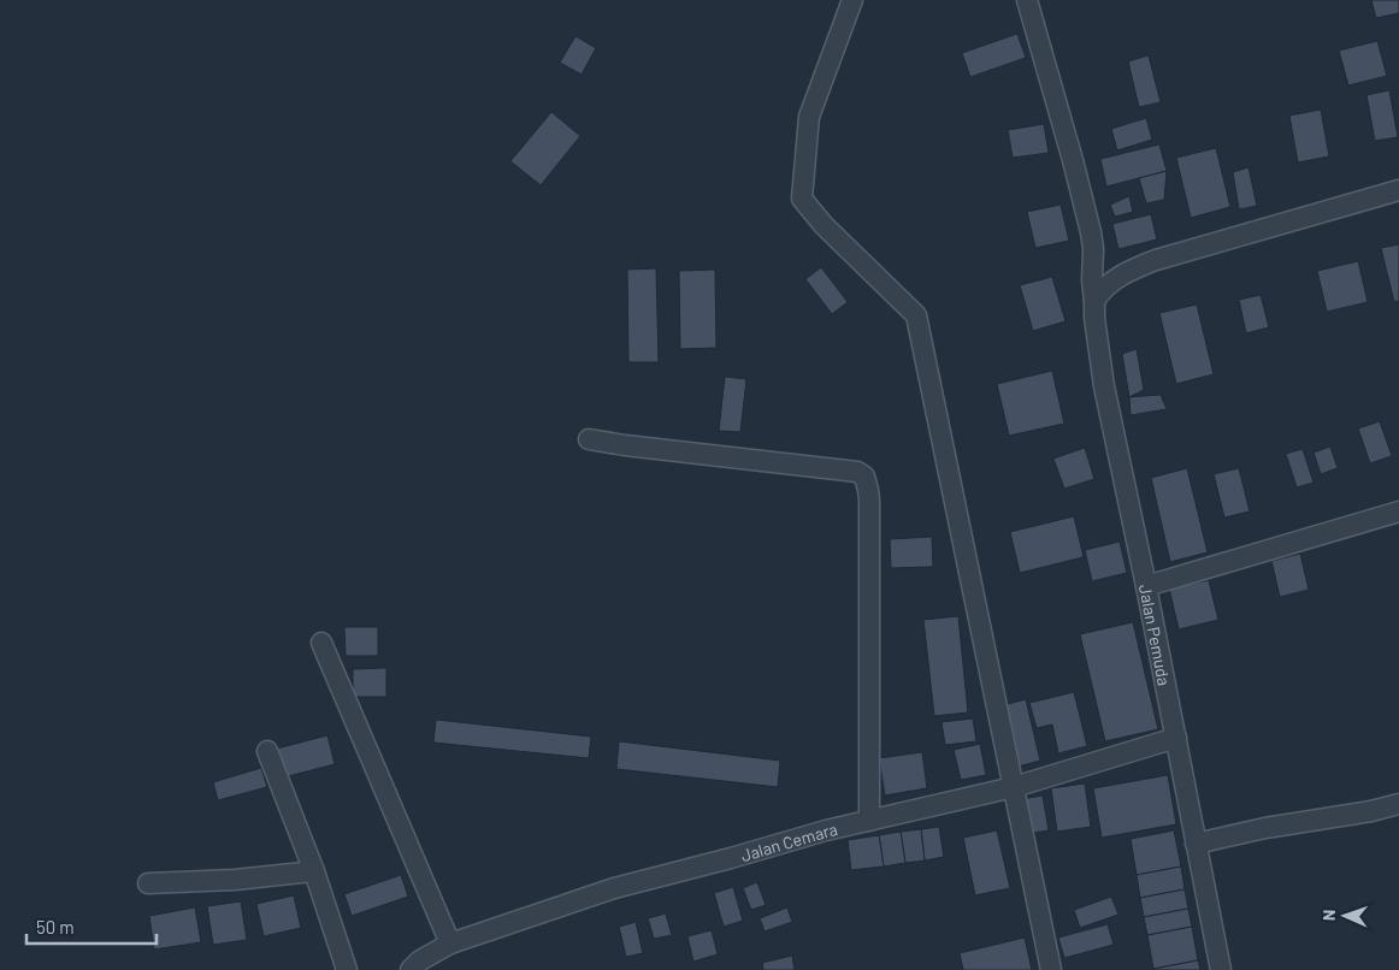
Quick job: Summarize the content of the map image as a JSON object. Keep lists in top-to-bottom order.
{
  "streets": {
    "street": ["Jalan Pemuda", "Jalan Cemara"]
  },
  "crossings": [
    ["Jalan Pemuda", "Jalan Cemara"]
  ],
  "scale_bar": "50 m",
  "north": "left"
}
